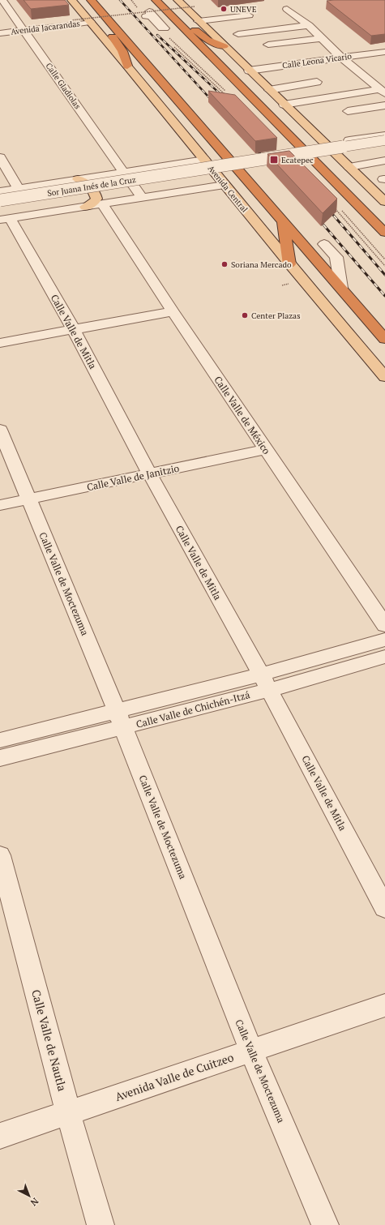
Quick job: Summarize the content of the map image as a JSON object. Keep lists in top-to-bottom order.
{
  "streets": {
    "main road": ["Avenida Central"],
    "street": [
      "Avenida Jacarandas",
      "Calle Leona Vicario",
      "Calle Gladiolas",
      "Sor Juana Inés de la Cruz",
      "Calle Valle de Mitla",
      "Calle Valle de México",
      "Calle Valle de Janitzio",
      "Calle Valle de Moctezuma",
      "Calle Valle de Chichén-Itzá",
      "Calle Valle de Nautla",
      "Avenida Valle de Cuitzeo"
    ]
  },
  "crossings": [
    ["Avenida Jacarandas", "Calle Gladiolas"],
    ["Avenida Jacarandas", "Avenida Central"],
    ["Calle Valle de Mitla", "Calle Valle de Janitzio"],
    ["Calle Valle de Mitla", "Calle Valle de Chichén-Itzá"],
    ["Calle Valle de México", "Calle Valle de Janitzio"],
    ["Calle Valle de Janitzio", "Calle Valle de Moctezuma"],
    ["Calle Valle de Moctezuma", "Calle Valle de Chichén-Itzá"],
    ["Calle Valle de Moctezuma", "Avenida Valle de Cuitzeo"],
    ["Calle Valle de Nautla", "Avenida Valle de Cuitzeo"]
  ],
  "places": {
    "other": ["UNEVE", "Soriana Mercado", "Center Plazas"],
    "transit": ["Ecatepec"]
  },
  "north": "bottom right"
}
